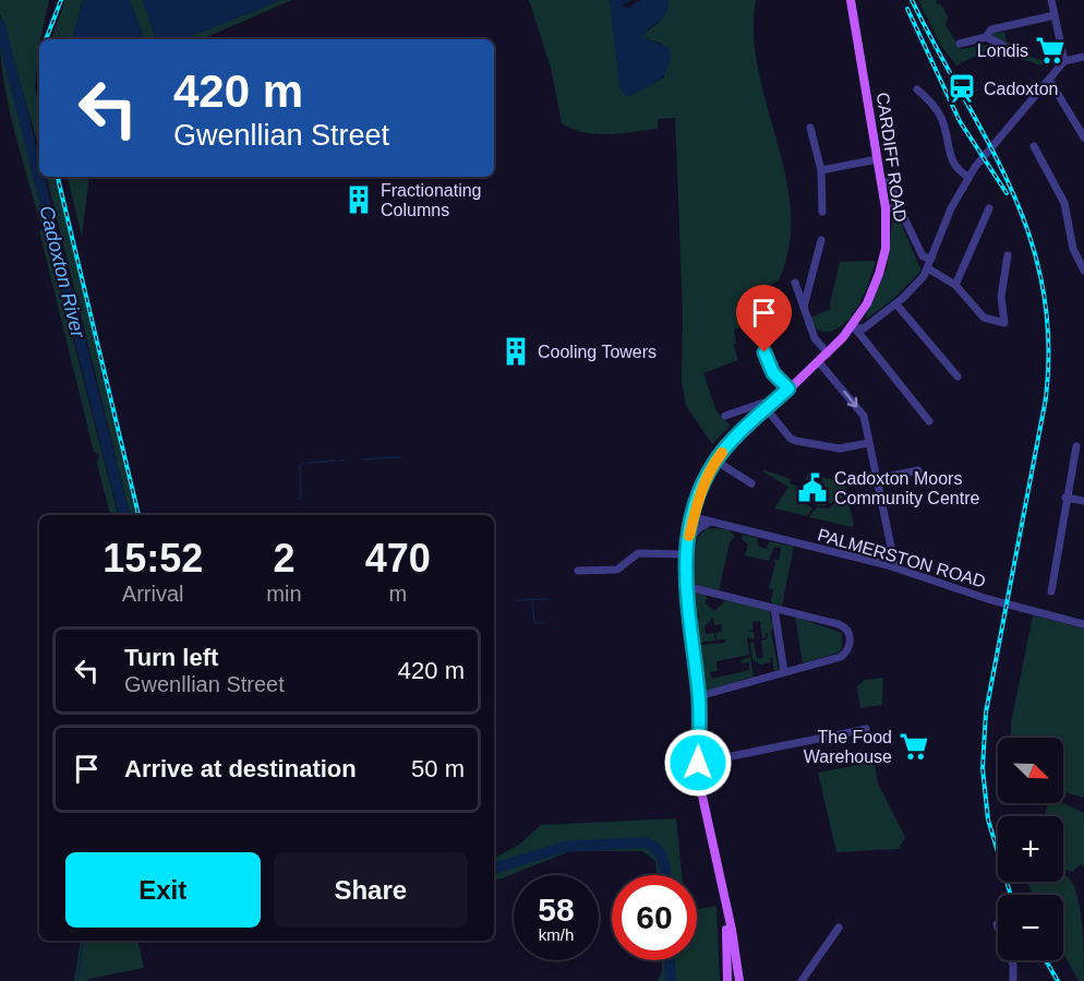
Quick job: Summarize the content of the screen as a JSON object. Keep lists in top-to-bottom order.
{
  "streets": {
    "main road": ["CARDIFF ROAD"],
    "street": ["PALMERSTON ROAD"]
  },
  "crossings": [
    ["CARDIFF ROAD", "PALMERSTON ROAD"]
  ],
  "water": ["Cadoxton River"],
  "places": {
    "supermarket": ["Londis", "The Food Warehouse"],
    "station": ["Cadoxton"],
    "building": ["Fractionating Columns", "Cooling Towers"],
    "public building": ["Cadoxton Moors Community Centre"]
  },
  "north": "bottom right",
  "page": {
    "turn": ["420 m", "Gwenllian Street"],
    "eta": [
      "15:52",
      "Arrival",
      "2",
      "min",
      "470",
      "m"
    ],
    "list": [
      {
        "name": "Turn left",
        "note": "Gwenllian Street",
        "value": "420 m"
      },
      {
        "name": "Arrive at destination",
        "value": "50 m"
      }
    ],
    "map_buttons": ["+", "−"],
    "buttons": ["Exit", "Share"],
    "speed": "58 km/h",
    "limit": "60"
  }
}
